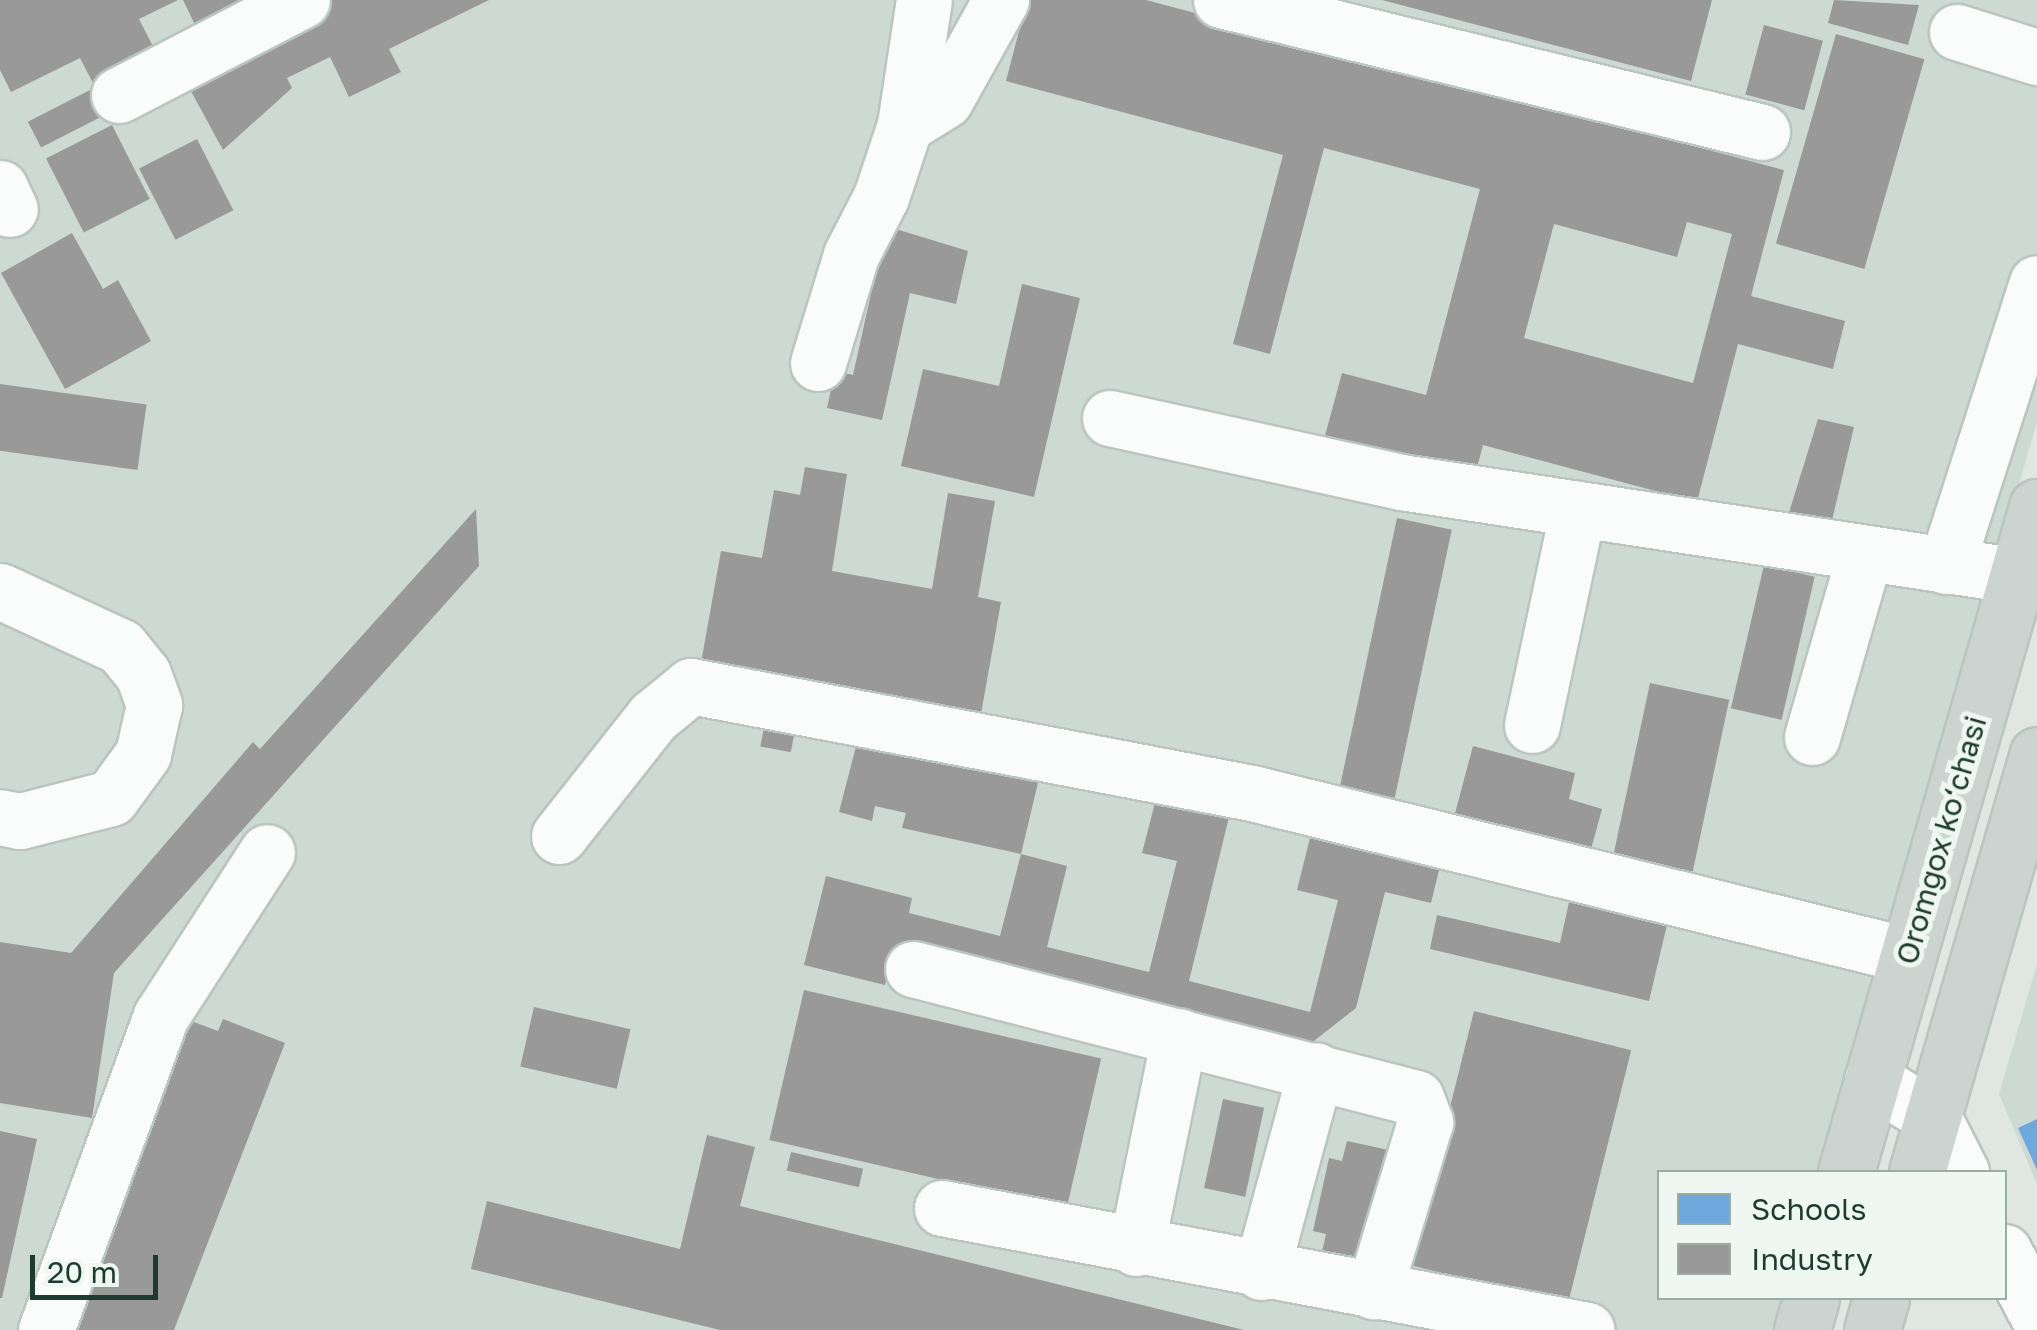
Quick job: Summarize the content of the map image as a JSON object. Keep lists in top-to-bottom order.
{
  "streets": {
    "main road": ["Oromgox ko‘chasi"]
  },
  "legend": ["Schools", "Industry"],
  "scale_bar": "20 m"
}
